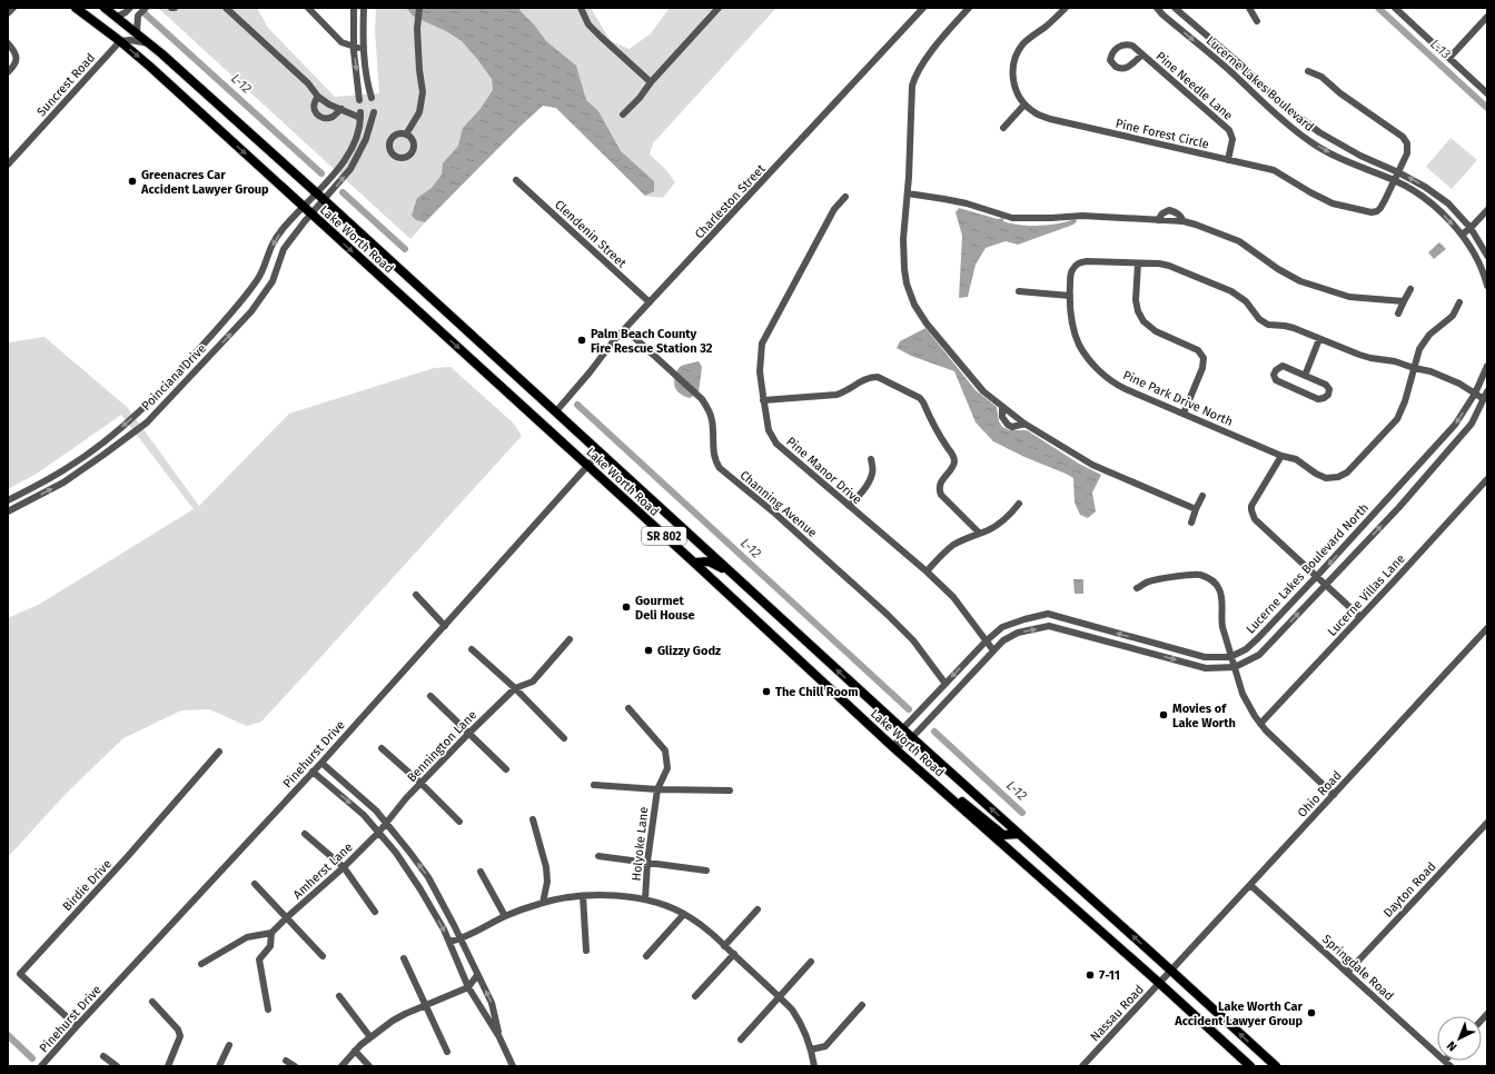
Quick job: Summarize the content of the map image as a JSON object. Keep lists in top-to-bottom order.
{
  "streets": {
    "main road": ["Lake Worth Road", "SR 802"],
    "street": [
      "Lucerne Lakes Boulevard",
      "Suncrest Road",
      "Pine Needle Lane",
      "Pine Forest Circle",
      "Charleston Street",
      "Clendenin Street",
      "Poinciana Drive",
      "Pine Park Drive North",
      "Pine Manor Drive",
      "Channing Avenue",
      "Lucerne Lakes Boulevard North",
      "Lucerne Villas Lane",
      "Bennington Lane",
      "Pinehurst Drive",
      "Ohio Road",
      "Holyoke Lane",
      "Amherst Lane",
      "Birdie Drive",
      "Dayton Road",
      "Springdale Road",
      "Nassau Road"
    ]
  },
  "crossings": [
    ["Lucerne Lakes Boulevard", "Pine Forest Circle"],
    ["Suncrest Road", "Lake Worth Road"],
    ["Pine Needle Lane", "Pine Forest Circle"],
    ["Charleston Street", "Clendenin Street"],
    ["Charleston Street", "Lake Worth Road"],
    ["Charleston Street", "Channing Avenue"],
    ["Lake Worth Road", "Poinciana Drive"],
    ["Lake Worth Road", "Lucerne Lakes Boulevard North"],
    ["Lake Worth Road", "Pinehurst Drive"],
    ["Lake Worth Road", "Ohio Road"],
    ["Lake Worth Road", "Nassau Road"],
    ["Pine Manor Drive", "Lucerne Lakes Boulevard North"],
    ["Channing Avenue", "Lucerne Lakes Boulevard North"],
    ["Bennington Lane", "Amherst Lane"],
    ["Pinehurst Drive", "Birdie Drive"],
    ["Ohio Road", "Springdale Road"],
    ["Ohio Road", "Nassau Road"],
    ["Dayton Road", "Springdale Road"]
  ],
  "water": ["L-13", "L-12"],
  "places": [
    "Greenacres Car Accident Lawyer Group",
    "Palm Beach County Fire Rescue Station 32",
    "Gourmet Deli House",
    "Glizzy Godz",
    "The Chill Room",
    "Movies of Lake Worth",
    "7-11",
    "Lake Worth Car Accident Lawyer Group"
  ],
  "north": "bottom left"
}
